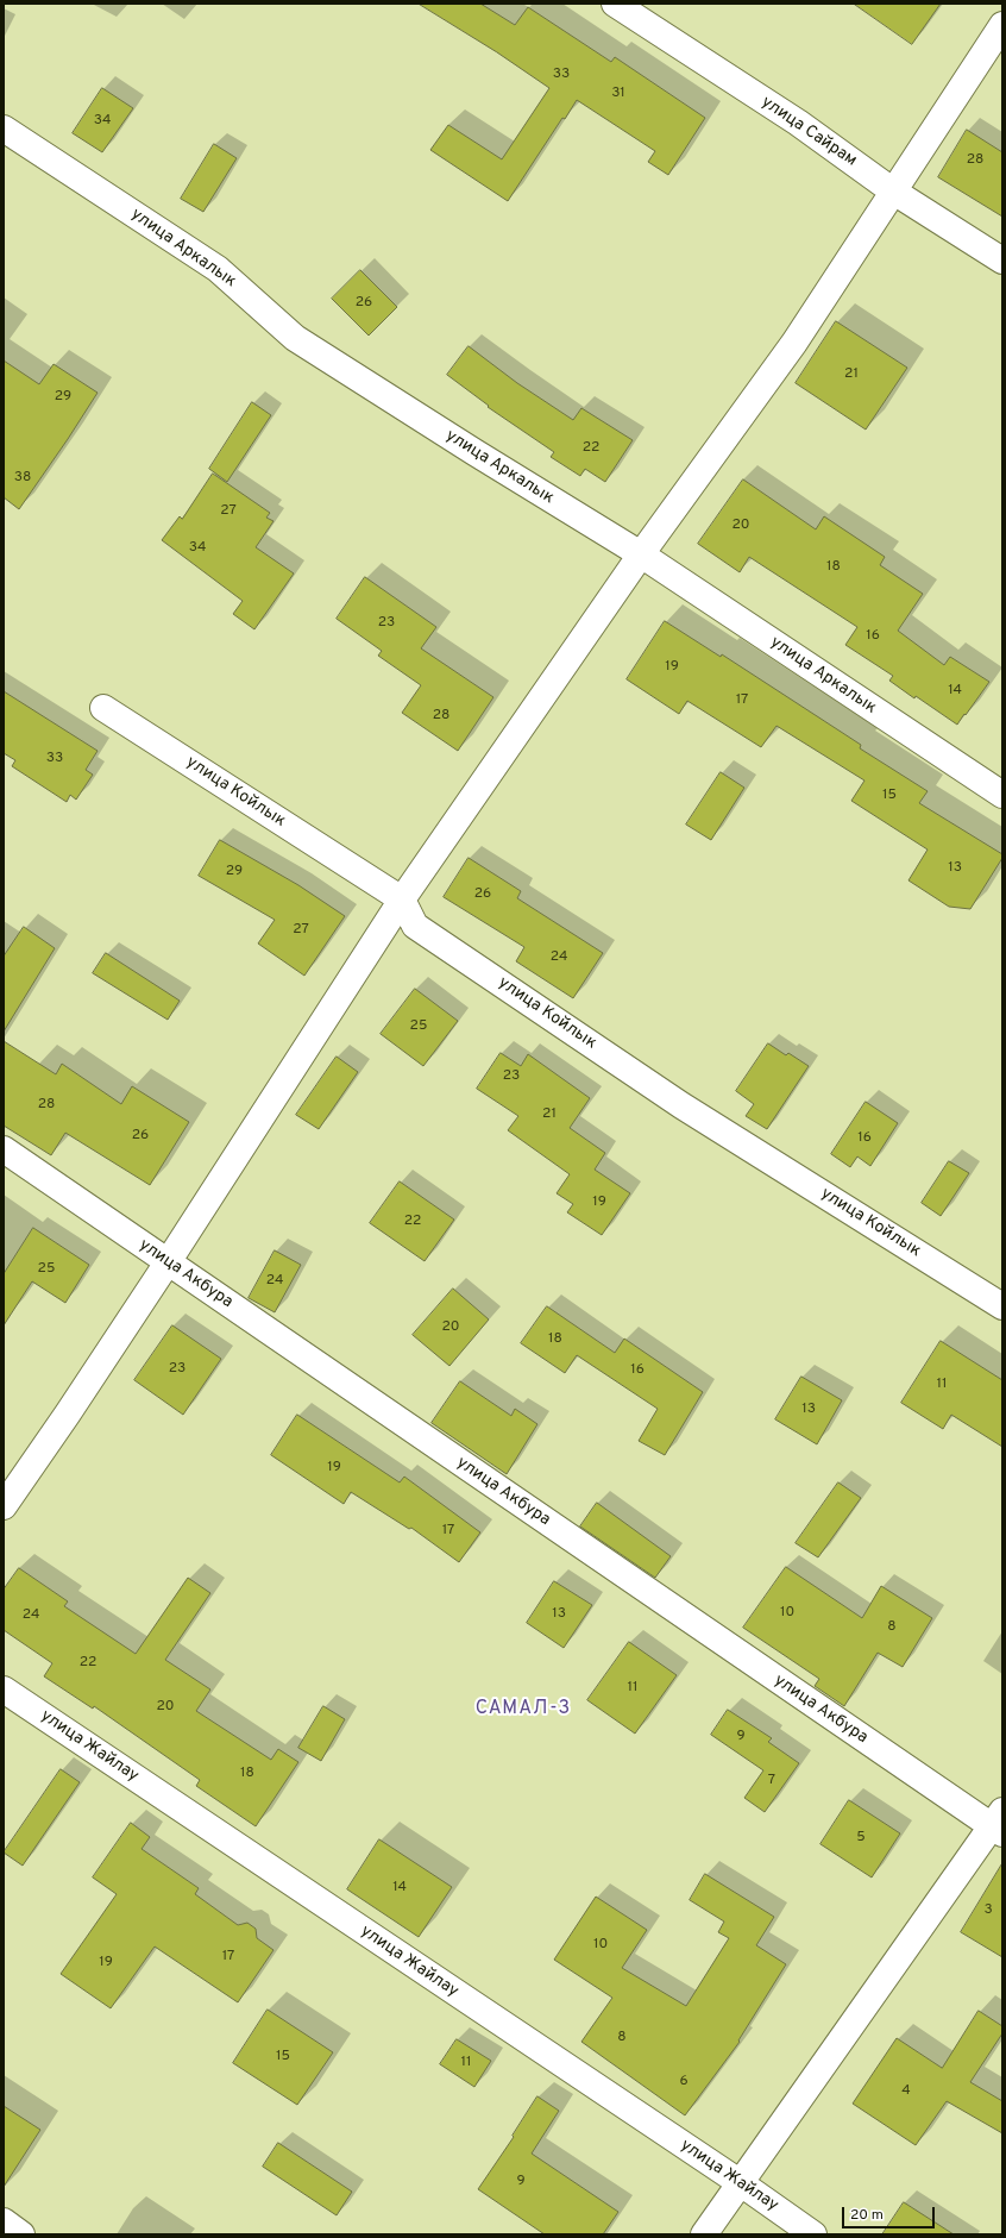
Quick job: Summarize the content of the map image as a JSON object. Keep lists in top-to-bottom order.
{
  "streets": {
    "street": [
      "улица Сайрам",
      "улица Аркалык",
      "улица Койлык",
      "улица Акбура",
      "улица Жайлау"
    ]
  },
  "districts": ["САМАЛ-3"],
  "house_numbers": [
    "33",
    "31",
    "34",
    "28",
    "26",
    "21",
    "29",
    "22",
    "38",
    "27",
    "20",
    "34",
    "18",
    "23",
    "16",
    "19",
    "14",
    "17",
    "28",
    "33",
    "15",
    "13",
    "29",
    "26",
    "27",
    "24",
    "25",
    "23",
    "28",
    "21",
    "26",
    "16",
    "19",
    "22",
    "25",
    "24",
    "20",
    "18",
    "23",
    "16",
    "11",
    "13",
    "19",
    "17",
    "10",
    "13",
    "24",
    "8",
    "22",
    "11",
    "20",
    "9",
    "18",
    "7",
    "5",
    "14",
    "3",
    "10",
    "17",
    "19",
    "8",
    "15",
    "11",
    "6",
    "4",
    "9"
  ],
  "scale_bar": "20 m"
}
